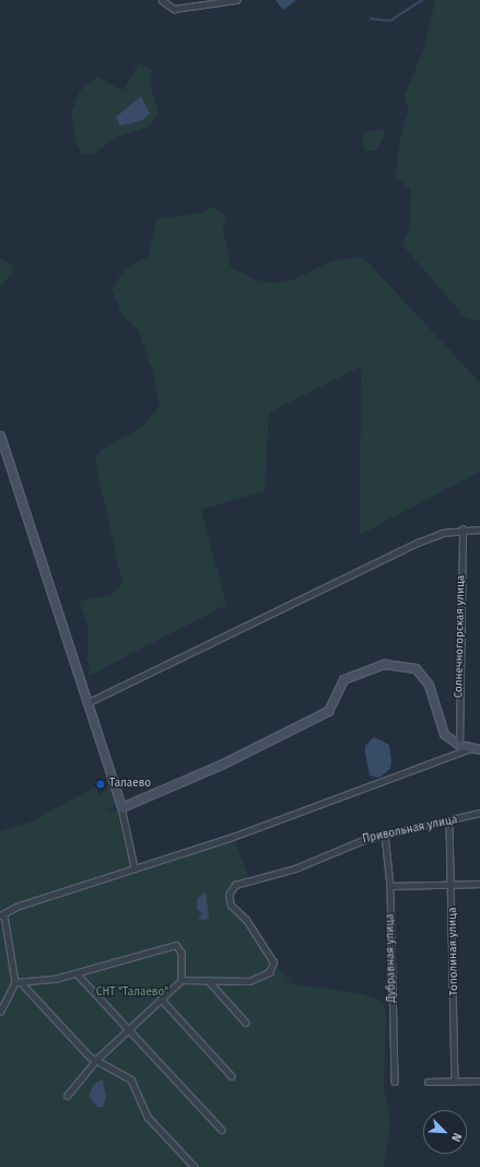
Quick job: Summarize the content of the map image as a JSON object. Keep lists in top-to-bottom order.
{
  "streets": {
    "street": [
      "Солнечногорская улица",
      "Привольная улица",
      "Тополиная улица",
      "Дубравная улица"
    ]
  },
  "crossings": [
    ["Привольная улица", "Тополиная улица"],
    ["Привольная улица", "Дубравная улица"]
  ],
  "parks": ["СНТ \"Талаево\""],
  "places": ["Талаево"],
  "north": "bottom right"
}
